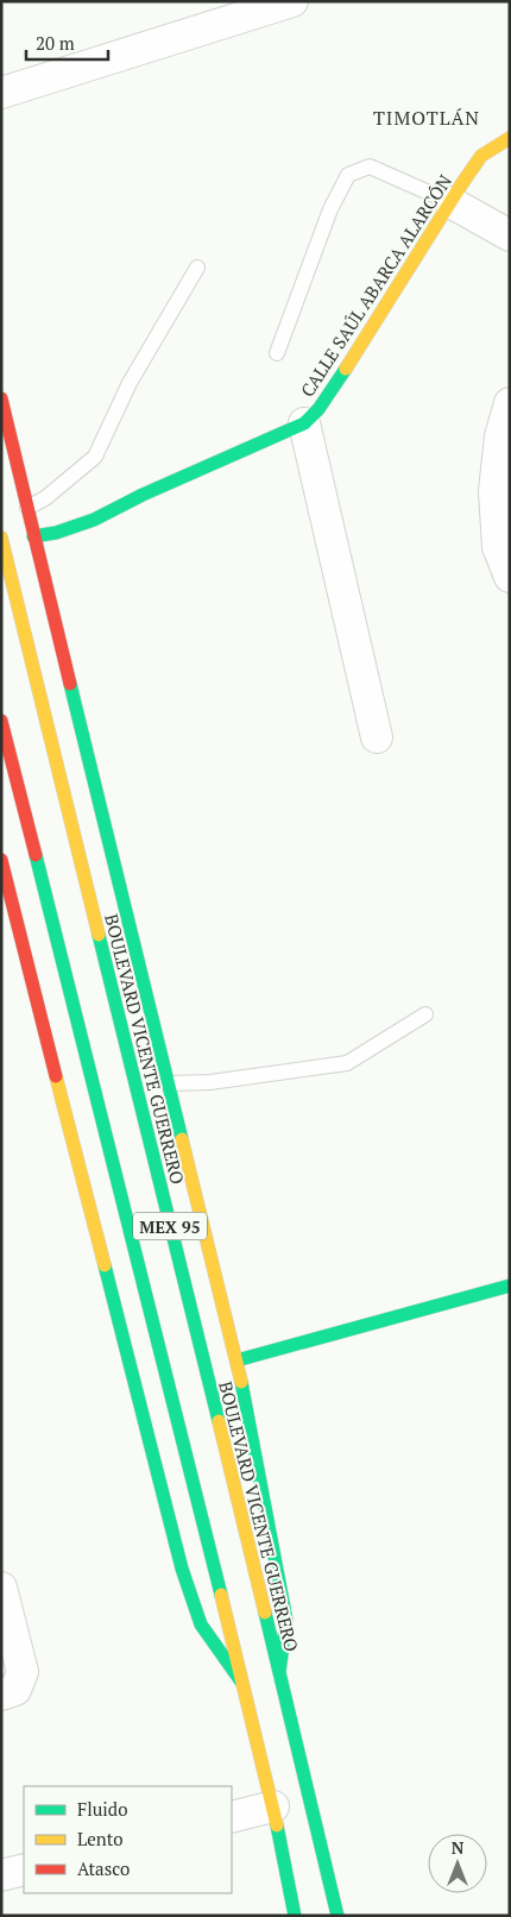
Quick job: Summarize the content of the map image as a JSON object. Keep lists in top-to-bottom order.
{
  "streets": {
    "main road": ["CALLE SAÚL ABARCA ALARCÓN", "BOULEVARD VICENTE GUERRERO", "MEX 95"]
  },
  "districts": ["TIMOTLÁN"],
  "legend": ["Fluido", "Lento", "Atasco"],
  "scale_bar": "20 m",
  "north": "top"
}
